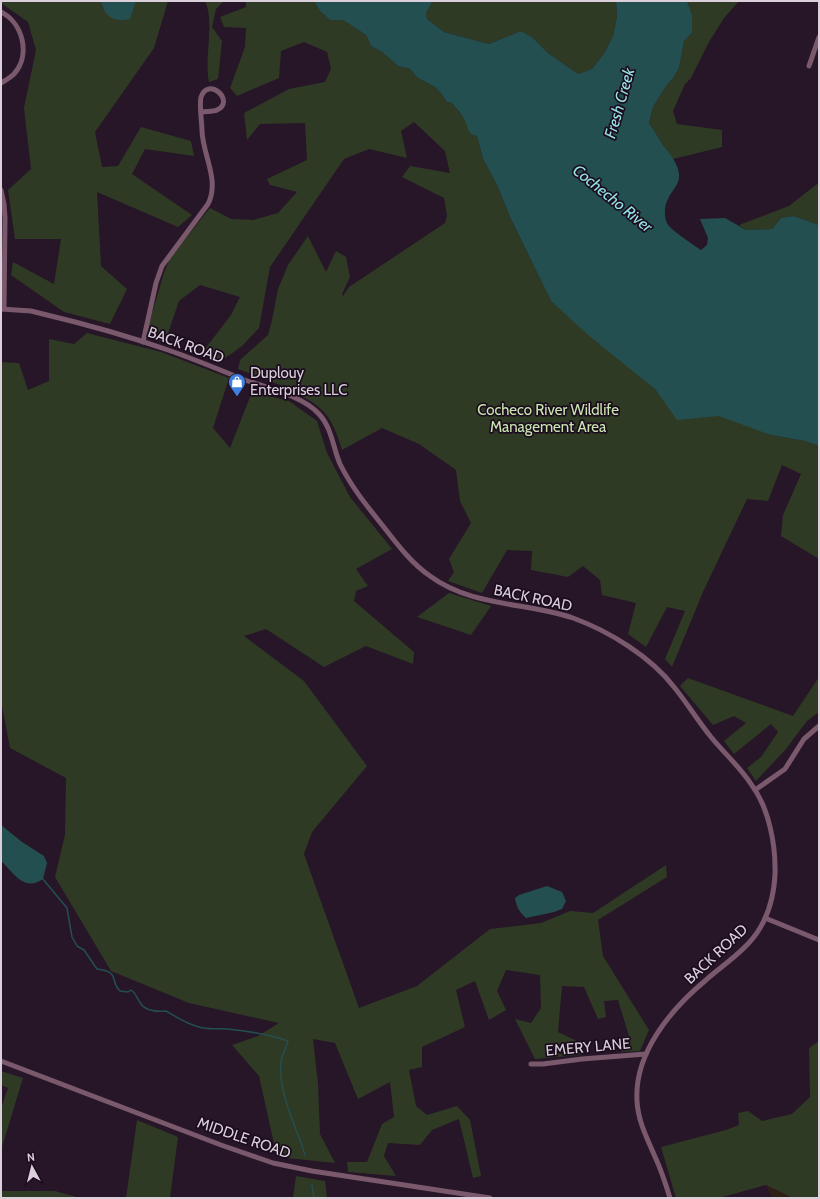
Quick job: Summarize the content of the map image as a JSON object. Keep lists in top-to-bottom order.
{
  "streets": {
    "street": ["BACK ROAD", "EMERY LANE", "MIDDLE ROAD"]
  },
  "crossings": [
    ["BACK ROAD", "EMERY LANE"]
  ],
  "water": ["Fresh Creek", "Cochecho River"],
  "parks": ["Cocheco River Wildlife Management Area"],
  "places": {
    "shop": ["Duplouy Enterprises LLC"]
  },
  "north": "top"
}
